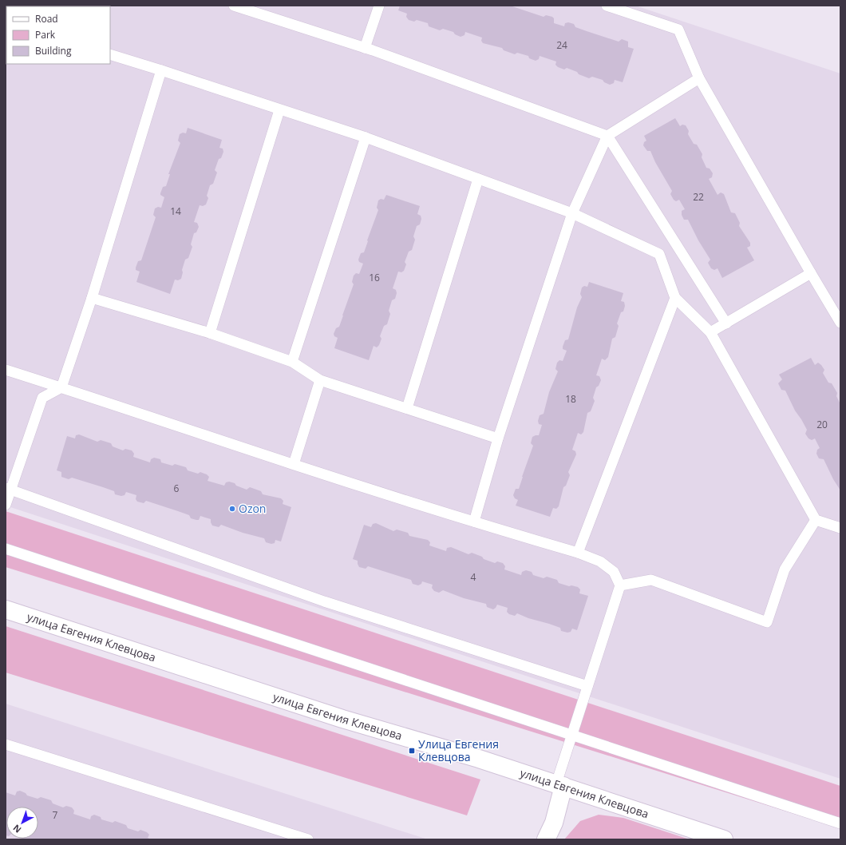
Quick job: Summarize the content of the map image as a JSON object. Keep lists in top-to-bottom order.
{
  "streets": {
    "street": ["улица Евгения Клевцова"]
  },
  "places": {
    "other": ["Ozon"],
    "transit": ["Улица Евгения Клевцова"]
  },
  "house_numbers": [
    "24",
    "22",
    "14",
    "16",
    "18",
    "20",
    "6",
    "4",
    "7"
  ],
  "legend": ["Road", "Park", "Building"],
  "north": "bottom left"
}
